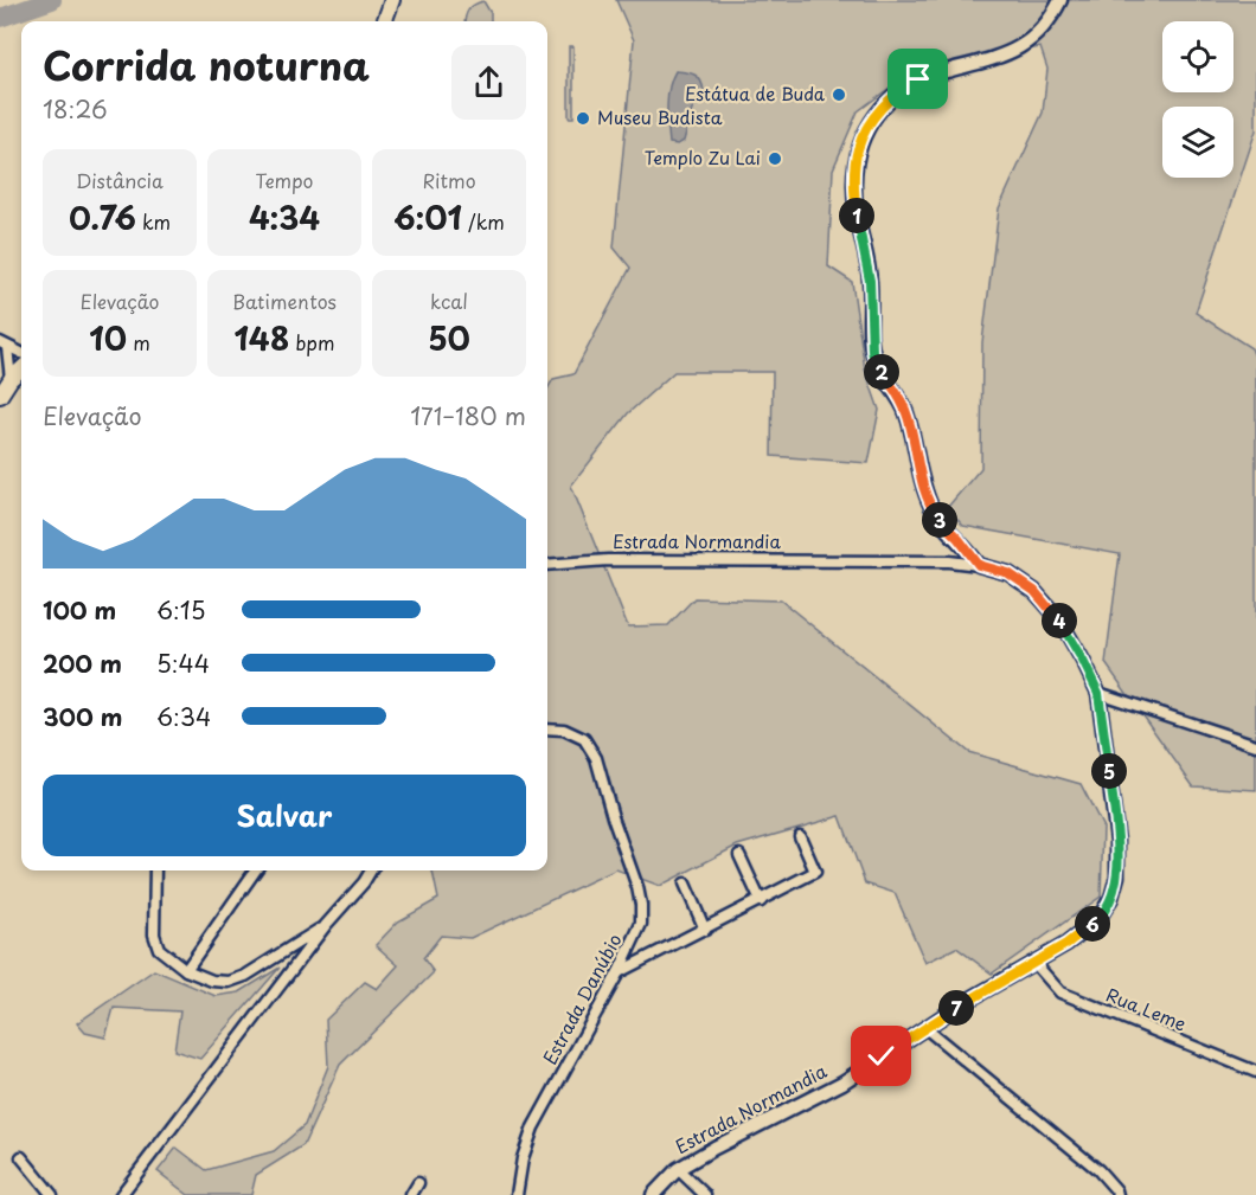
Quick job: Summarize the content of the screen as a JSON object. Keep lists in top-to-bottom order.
{
  "streets": {
    "street": ["Estrada Normandia", "Estrada Danúbio", "Rua Leme"]
  },
  "crossings": [
    ["Estrada Normandia", "Rua Leme"]
  ],
  "places": ["Estátua de Buda", "Museu Budista", "Templo Zu Lai"],
  "page": {
    "heading": ["Corrida noturna", "18:26"],
    "stats": [
      ["Distância", "0.76 km"],
      ["Tempo", "4:34"],
      ["Ritmo", "6:01 /km"],
      ["Elevação", "10 m"],
      ["Batimentos", "148 bpm"],
      ["kcal", "50"]
    ],
    "pins": [
      "1",
      "2",
      "3",
      "4",
      "5",
      "6",
      "7"
    ],
    "chart": ["Elevação", "171–180 m"],
    "list": [
      {
        "name": "100 m",
        "note": "6:15"
      },
      {
        "name": "200 m",
        "note": "5:44"
      },
      {
        "name": "300 m",
        "note": "6:34"
      }
    ],
    "buttons": "Salvar"
  }
}
